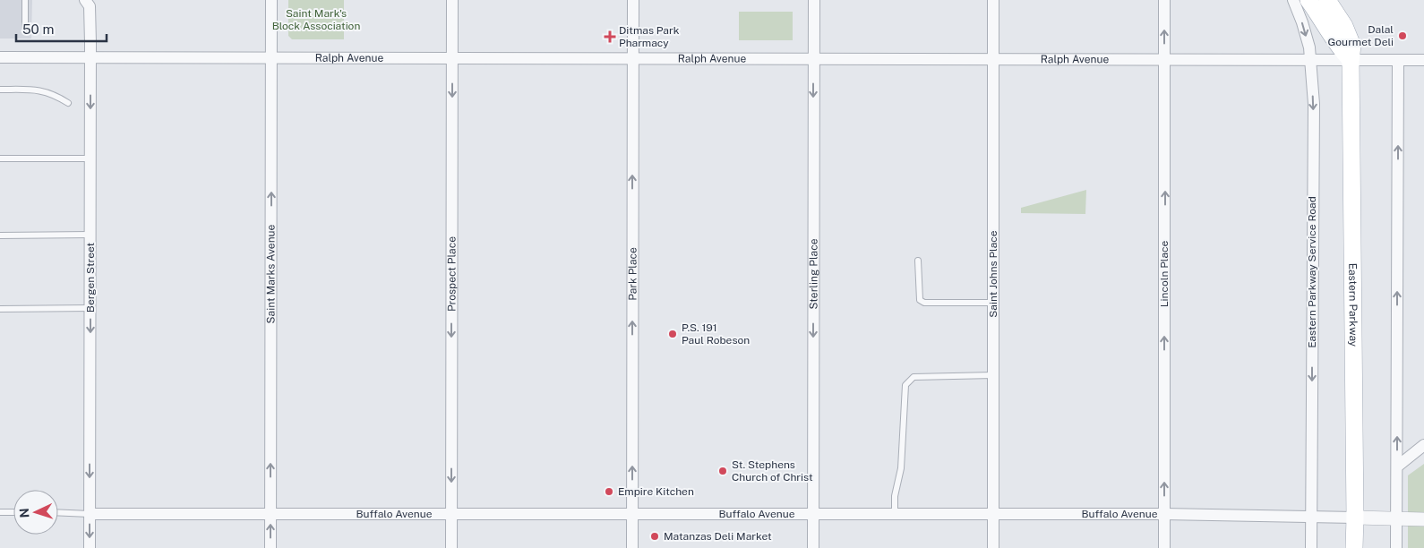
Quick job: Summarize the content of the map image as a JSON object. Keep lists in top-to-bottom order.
{
  "streets": {
    "main road": ["Eastern Parkway"],
    "street": [
      "Ralph Avenue",
      "Eastern Parkway Service Road",
      "Saint Marks Avenue",
      "Prospect Place",
      "Park Place",
      "Sterling Place",
      "Saint Johns Place",
      "Lincoln Place",
      "Bergen Street",
      "Buffalo Avenue"
    ]
  },
  "crossings": [
    ["Ralph Avenue", "Eastern Parkway Service Road"],
    ["Ralph Avenue", "Saint Marks Avenue"],
    ["Ralph Avenue", "Prospect Place"],
    ["Ralph Avenue", "Park Place"],
    ["Ralph Avenue", "Sterling Place"],
    ["Ralph Avenue", "Saint Johns Place"],
    ["Ralph Avenue", "Lincoln Place"],
    ["Ralph Avenue", "Bergen Street"],
    ["Ralph Avenue", "Eastern Parkway"],
    ["Eastern Parkway Service Road", "Buffalo Avenue"],
    ["Saint Marks Avenue", "Buffalo Avenue"],
    ["Prospect Place", "Buffalo Avenue"],
    ["Park Place", "Buffalo Avenue"],
    ["Sterling Place", "Buffalo Avenue"],
    ["Saint Johns Place", "Buffalo Avenue"],
    ["Lincoln Place", "Buffalo Avenue"],
    ["Bergen Street", "Buffalo Avenue"],
    ["Eastern Parkway", "Buffalo Avenue"]
  ],
  "one_way": [
    "Saint Marks Avenue",
    "Prospect Place",
    "Park Place",
    "Sterling Place",
    "Lincoln Place",
    "Bergen Street"
  ],
  "parks": ["Saint Mark's Block Association"],
  "places": {
    "other": [
      "Dalal Gourmet Deli",
      "P.S. 191 Paul Robeson",
      "St. Stephens Church of Christ",
      "Empire Kitchen",
      "Matanzas Deli Market"
    ],
    "health": ["Ditmas Park Pharmacy"]
  },
  "scale_bar": "50 m",
  "north": "left"
}
